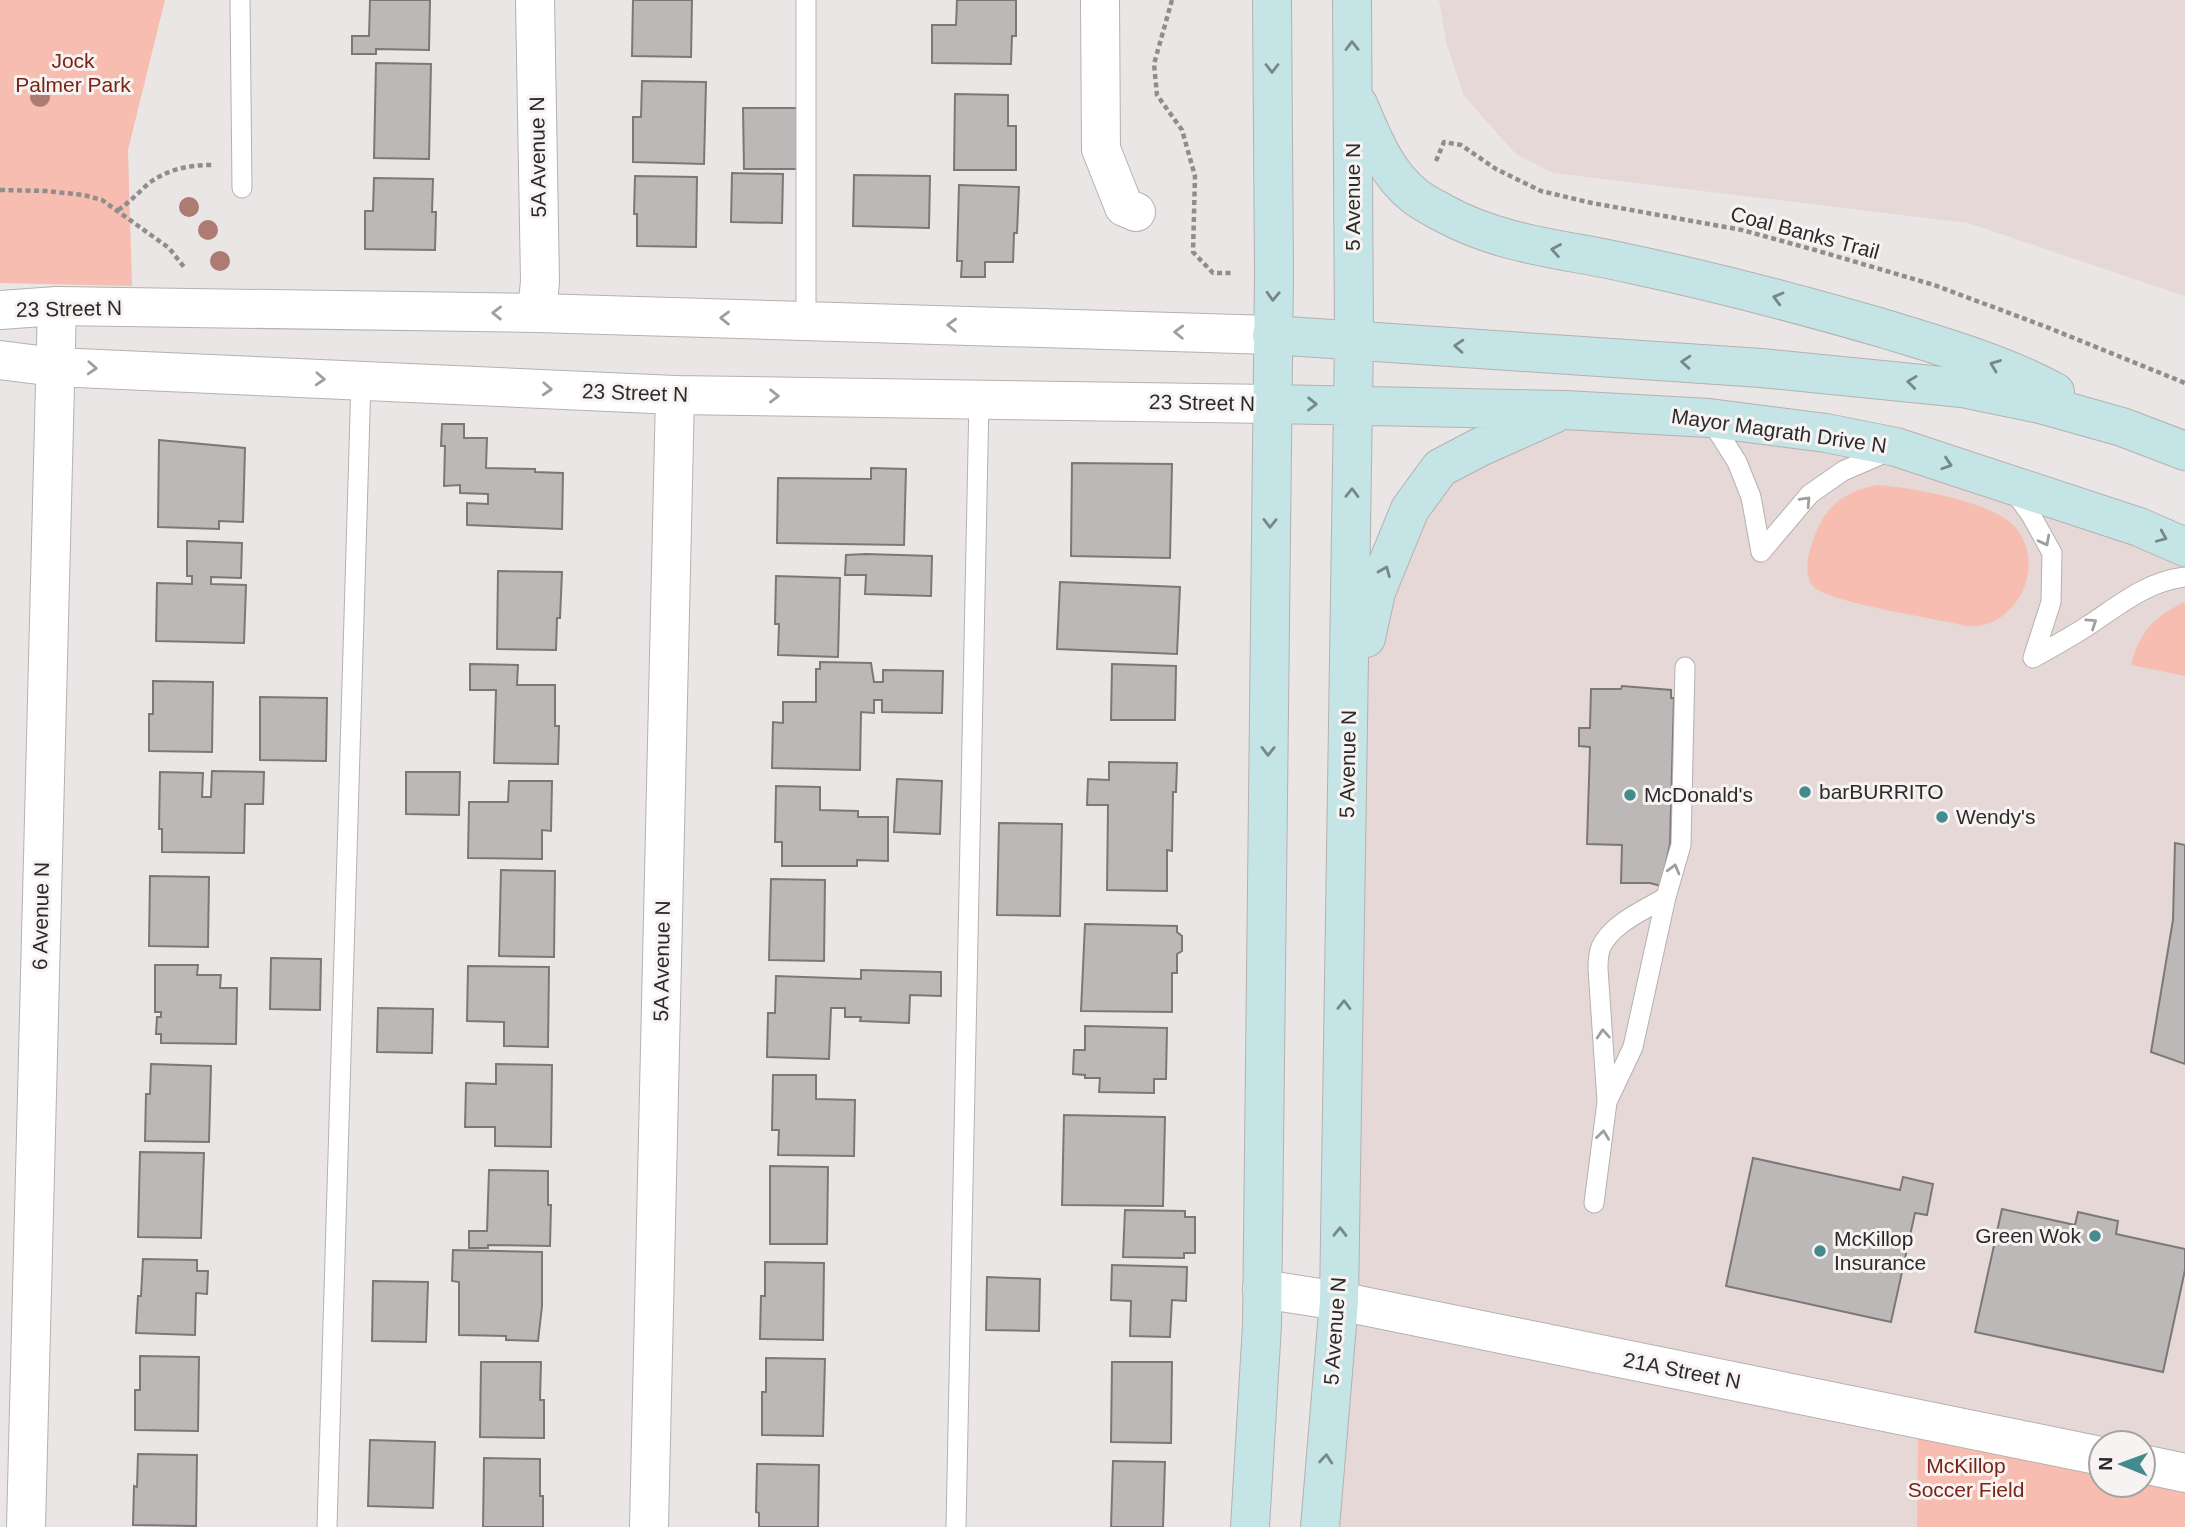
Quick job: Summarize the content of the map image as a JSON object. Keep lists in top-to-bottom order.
{
  "streets": {
    "main road": ["5 Avenue N", "Mayor Magrath Drive N"],
    "street": [
      "5A Avenue N",
      "23 Street N",
      "6 Avenue N",
      "21A Street N"
    ],
    "path": ["Coal Banks Trail"]
  },
  "crossings": [
    ["5A Avenue N", "23 Street N"],
    ["5 Avenue N", "Mayor Magrath Drive N"],
    ["5 Avenue N", "21A Street N"],
    ["23 Street N", "Mayor Magrath Drive N"],
    ["23 Street N", "6 Avenue N"]
  ],
  "parks": ["Jock Palmer Park", "McKillop Soccer Field"],
  "places": [
    "barBURRITO",
    "McDonald's",
    "Wendy's",
    "Green Wok",
    "McKillop Insurance"
  ],
  "north": "left"
}
